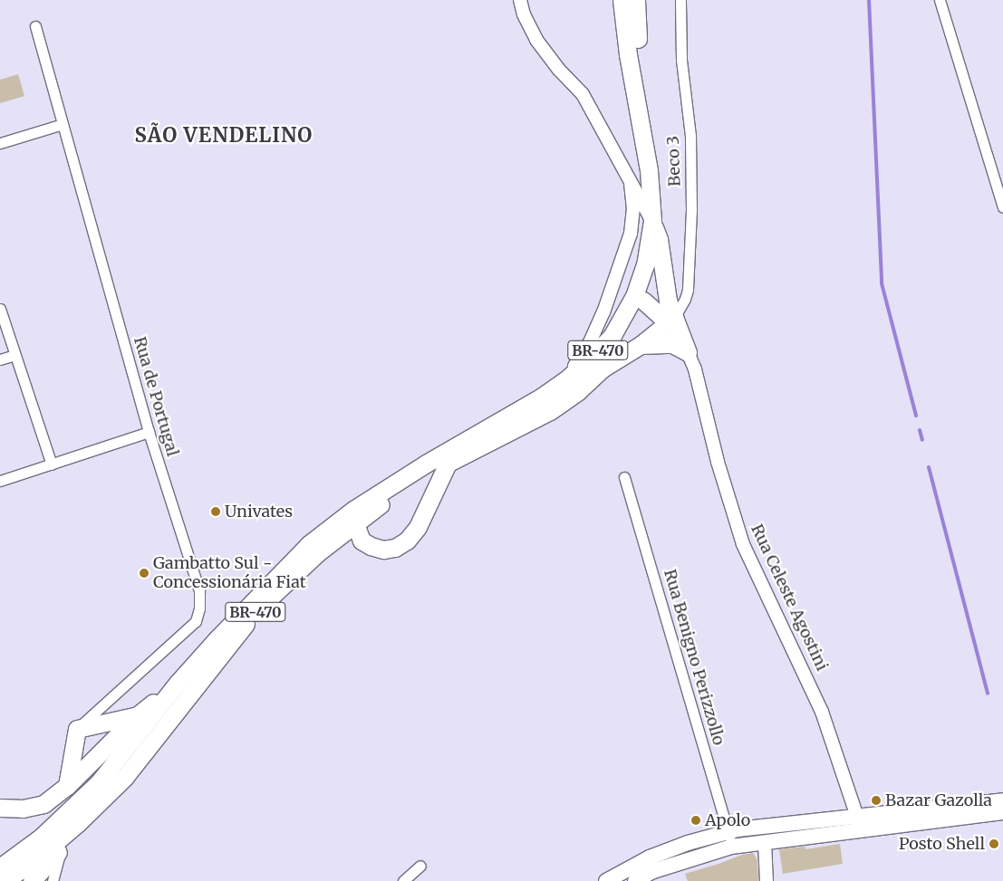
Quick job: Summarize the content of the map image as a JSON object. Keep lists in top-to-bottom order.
{
  "streets": {
    "highway": ["BR-470"],
    "street": [
      "Beco 3",
      "Rua de Portugal",
      "Rua Celeste Agostini",
      "Rua Benigno Perizzollo"
    ]
  },
  "districts": ["SÃO VENDELINO"],
  "places": [
    "Univates",
    "Gambatto Sul - Concessionária Fiat",
    "Bazar Gazolla",
    "Apolo",
    "Posto Shell"
  ]
}
